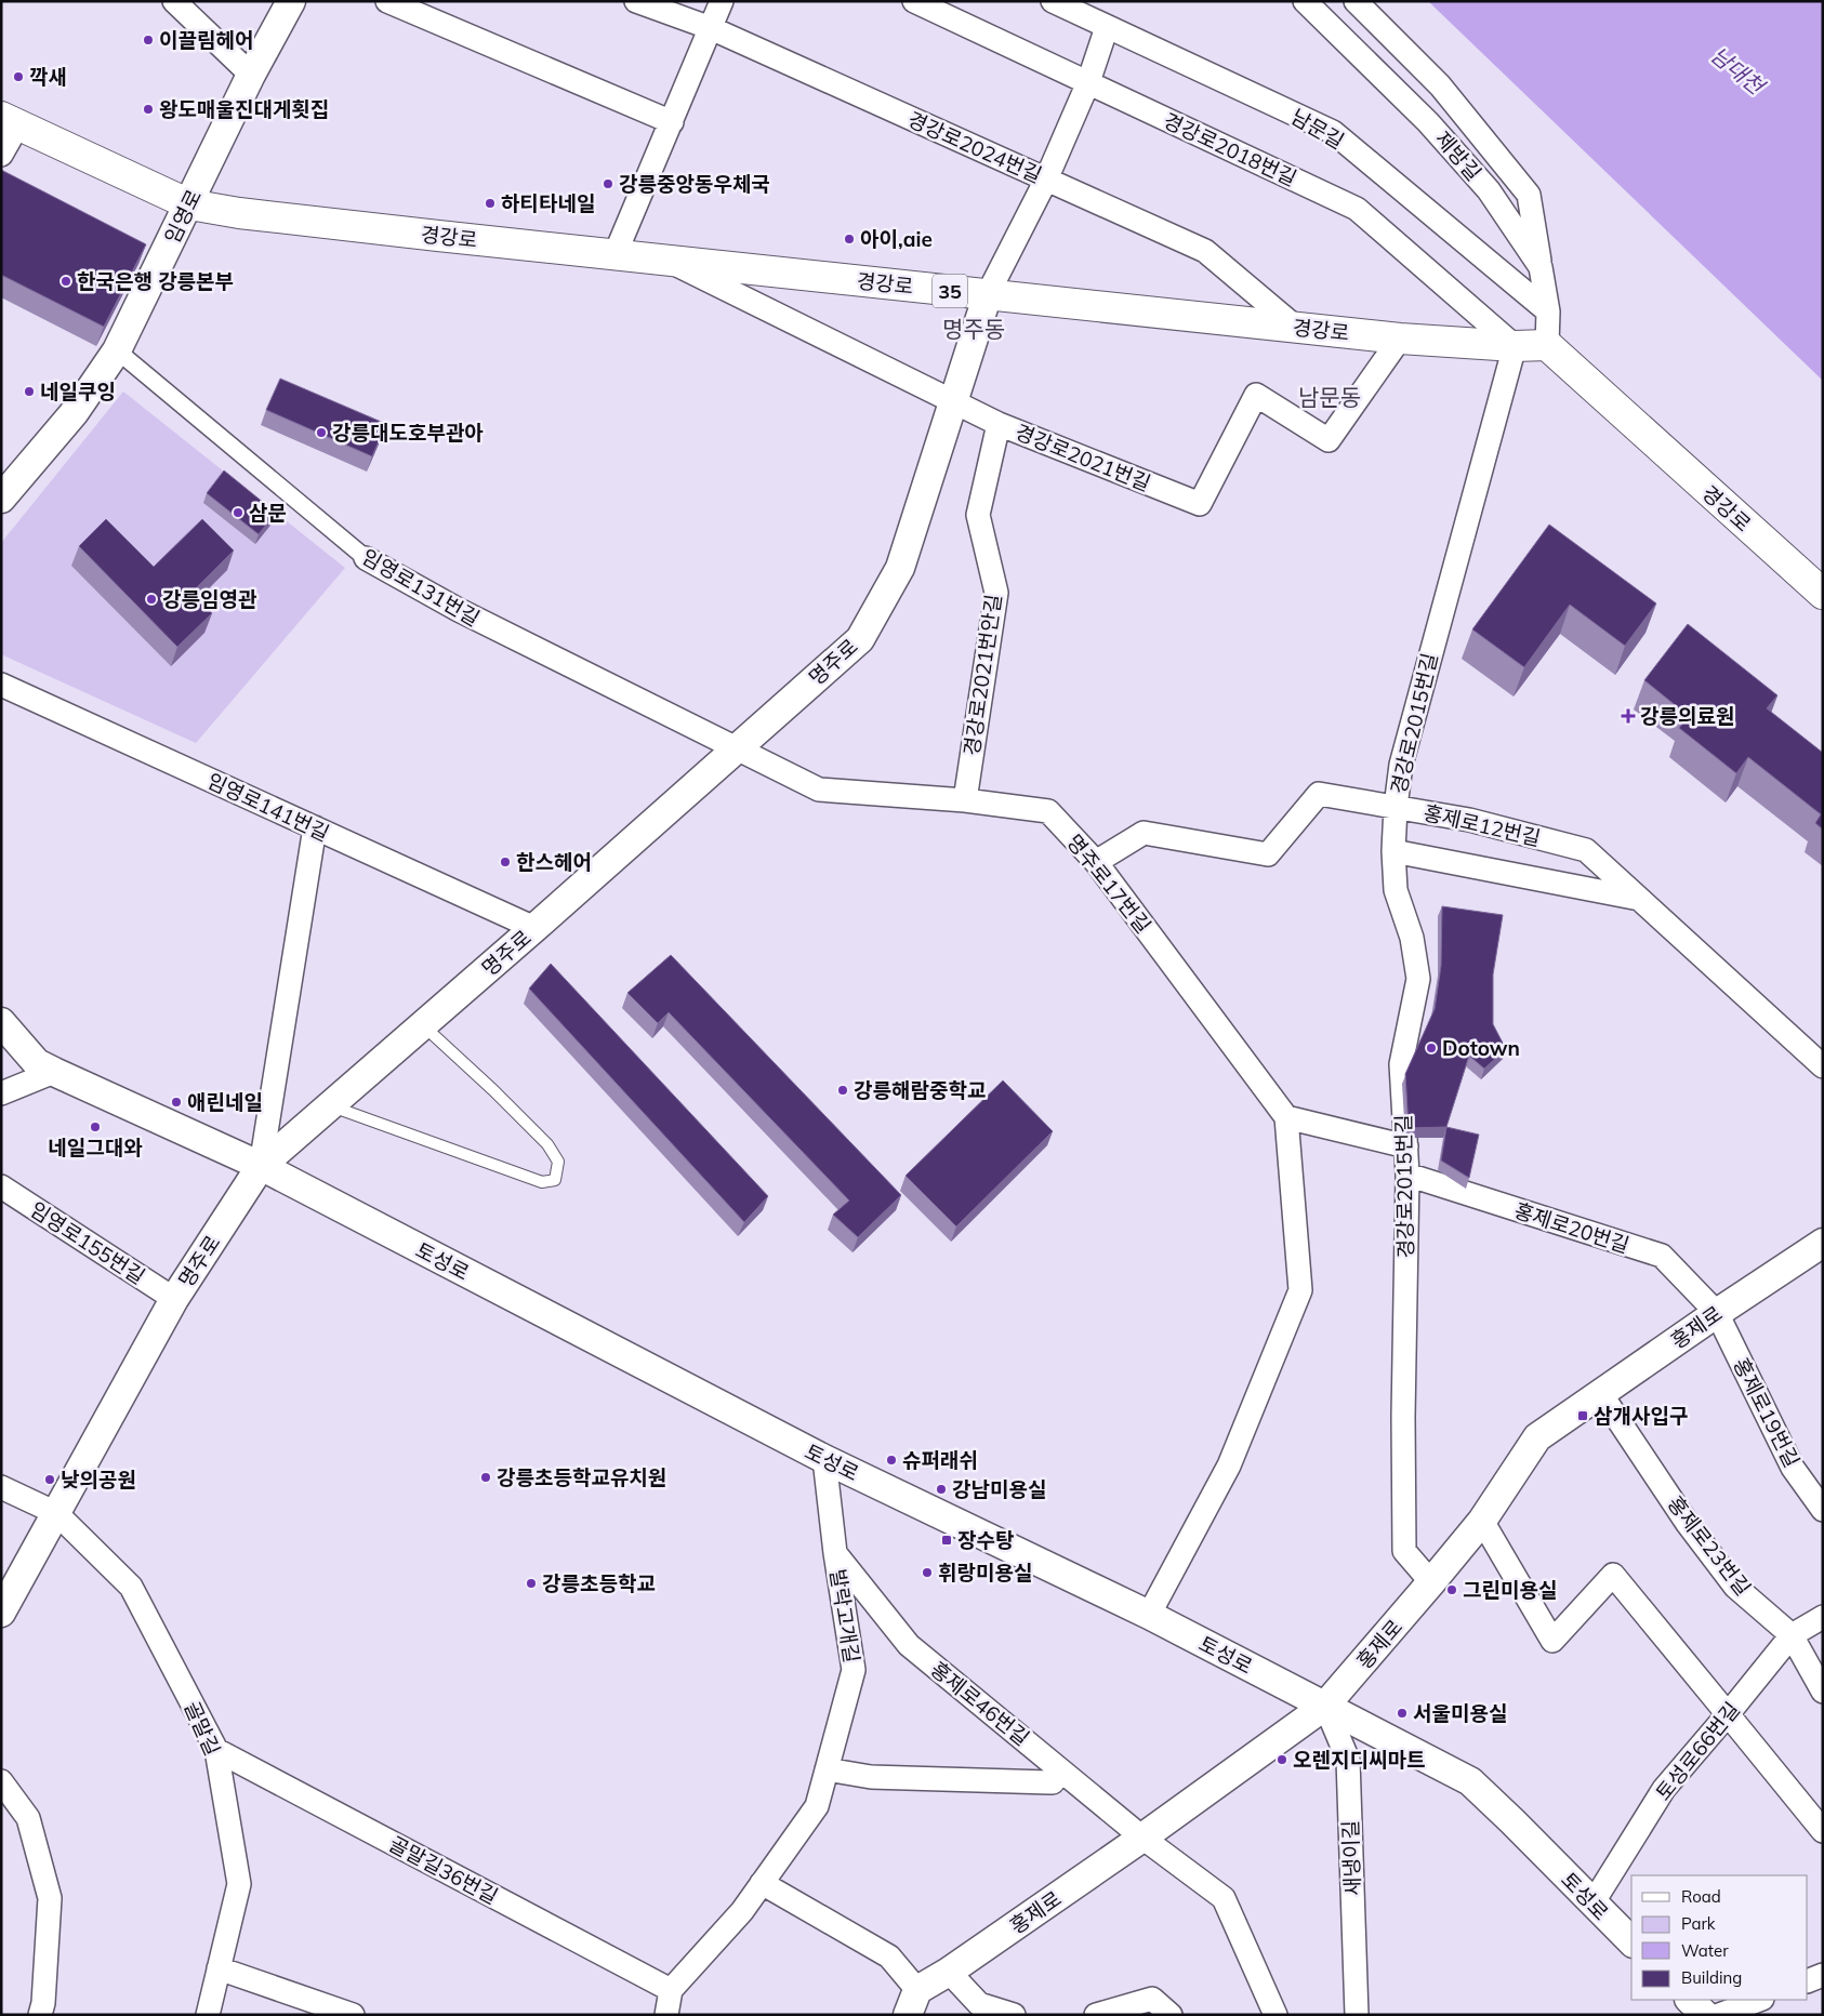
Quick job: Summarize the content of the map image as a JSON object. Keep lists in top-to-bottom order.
{
  "streets": {
    "main road": ["경강로", "35"],
    "street": [
      "남문길",
      "경강로2024번길",
      "경강로2018번길",
      "제방길",
      "임영로",
      "경강로2021번길",
      "임영로131번길",
      "명주로",
      "경강로2021번안길",
      "경강로2015번길",
      "임영로141번길",
      "홍제로12번길",
      "명주로17번길",
      "홍제로20번길",
      "임영로155번길",
      "토성로",
      "홍제로",
      "홍제로19번길",
      "홍제로23번길",
      "발락고개길",
      "홍제로46번길",
      "골말길",
      "토성로66번길",
      "새냉이길",
      "골말길36번길"
    ]
  },
  "crossings": [
    ["남문길", "제방길"],
    ["경강로2024번길", "경강로"],
    ["경강로2018번길", "경강로"],
    ["경강로2018번길", "경강로2015번길"],
    ["제방길", "경강로"],
    ["임영로", "경강로"],
    ["임영로", "임영로131번길"],
    ["경강로", "경강로2021번길"],
    ["경강로", "명주로"],
    ["경강로", "경강로2015번길"],
    ["경강로2021번길", "명주로"],
    ["경강로2021번길", "경강로2021번안길"],
    ["임영로131번길", "명주로"],
    ["임영로131번길", "명주로17번길"],
    ["명주로", "임영로141번길"],
    ["명주로", "명주로17번길"],
    ["명주로", "임영로155번길"],
    ["명주로", "토성로"],
    ["명주로", "골말길"],
    ["경강로2021번안길", "명주로17번길"],
    ["경강로2015번길", "홍제로12번길"],
    ["경강로2015번길", "홍제로20번길"],
    ["경강로2015번길", "홍제로"],
    ["홍제로12번길", "명주로17번길"],
    ["홍제로20번길", "홍제로"],
    ["홍제로20번길", "홍제로19번길"],
    ["토성로", "홍제로"],
    ["토성로", "발락고개길"],
    ["토성로", "토성로66번길"],
    ["토성로", "새냉이길"],
    ["홍제로", "홍제로19번길"],
    ["홍제로", "홍제로23번길"],
    ["홍제로", "홍제로46번길"],
    ["홍제로", "새냉이길"],
    ["홍제로23번길", "토성로66번길"],
    ["발락고개길", "홍제로46번길"],
    ["발락고개길", "골말길36번길"],
    ["골말길", "골말길36번길"]
  ],
  "districts": ["명주동", "남문동"],
  "water": ["남대천"],
  "places": {
    "other": [
      "이끌림헤어",
      "깍새",
      "왕도매울진대게횟집",
      "강릉중앙동우체국",
      "하티타네일",
      "아이,aie",
      "한국은행 강릉본부",
      "네일쿠잉",
      "강릉대도호부관아",
      "삼문",
      "강릉임영관",
      "한스헤어",
      "Dotown",
      "강릉해람중학교",
      "애린네일",
      "네일그대와",
      "슈퍼래쉬",
      "강릉초등학교유치원",
      "낮의공원",
      "강남미용실",
      "휘랑미용실",
      "강릉초등학교",
      "그린미용실",
      "서울미용실",
      "오렌지디씨마트"
    ],
    "health": ["강릉의료원"],
    "transit": ["삼개사입구", "장수탕"]
  },
  "legend": [
    "Road",
    "Park",
    "Water",
    "Building"
  ]
}
